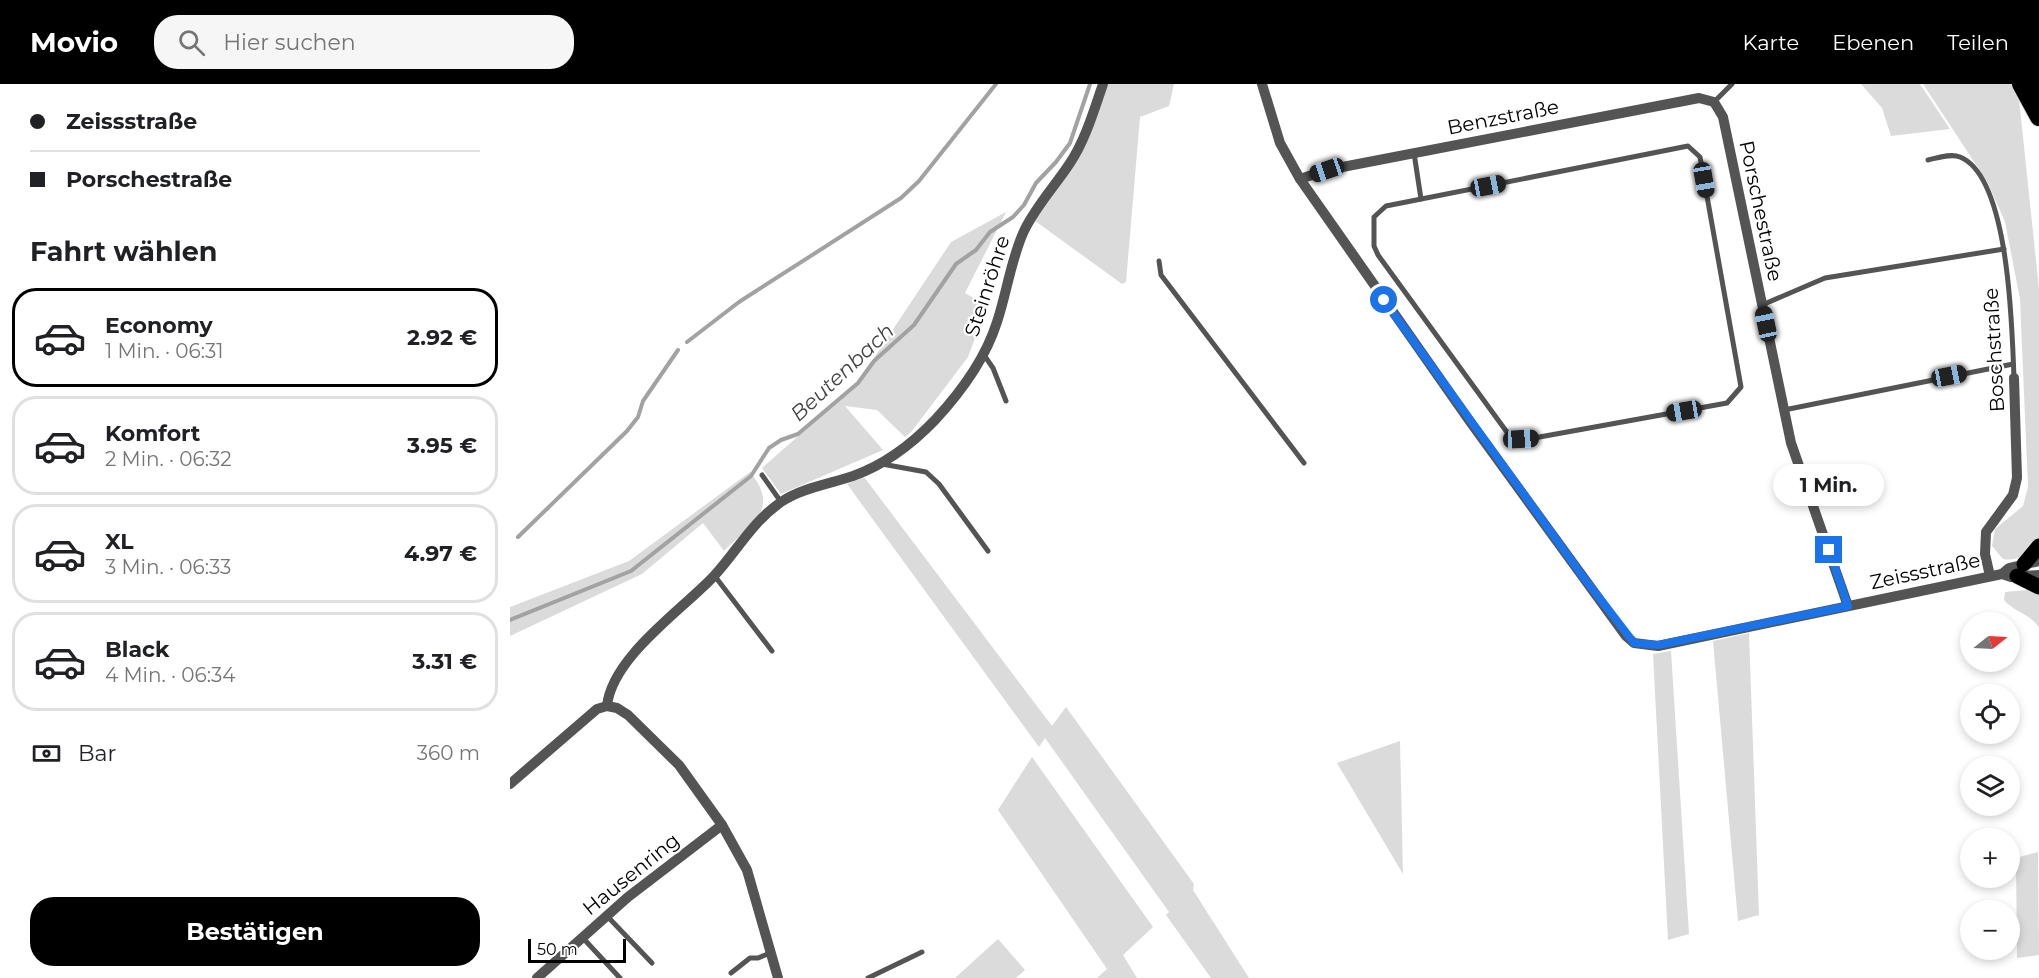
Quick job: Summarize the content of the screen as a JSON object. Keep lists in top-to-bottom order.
{
  "streets": {
    "street": [
      "Benzstraße",
      "Porschestraße",
      "Steinröhre",
      "Boschstraße",
      "Zeissstraße",
      "Hausenring"
    ]
  },
  "crossings": [
    ["Benzstraße", "Porschestraße"],
    ["Benzstraße", "Zeissstraße"],
    ["Porschestraße", "Zeissstraße"],
    ["Boschstraße", "Zeissstraße"]
  ],
  "water": ["Beutenbach"],
  "scale_bar": "50 m",
  "north": "right",
  "page": {
    "header": "Movio",
    "search": "Hier suchen",
    "nav": ["Karte", "Ebenen", "Teilen"],
    "banner": ["Zeissstraße", "Porschestraße"],
    "heading": "Fahrt wählen",
    "list": [
      {
        "name": "Economy",
        "note": "1 Min. · 06:31",
        "value": "2.92 €"
      },
      {
        "name": "Komfort",
        "note": "2 Min. · 06:32",
        "value": "3.95 €"
      },
      {
        "name": "XL",
        "note": "3 Min. · 06:33",
        "value": "4.97 €"
      },
      {
        "name": "Black",
        "note": "4 Min. · 06:34",
        "value": "3.31 €"
      }
    ],
    "bubble": "1 Min.",
    "map_buttons": ["+", "−"],
    "pay": ["Bar", "360 m"],
    "buttons": "Bestätigen",
    "scale": "50 m"
  }
}
